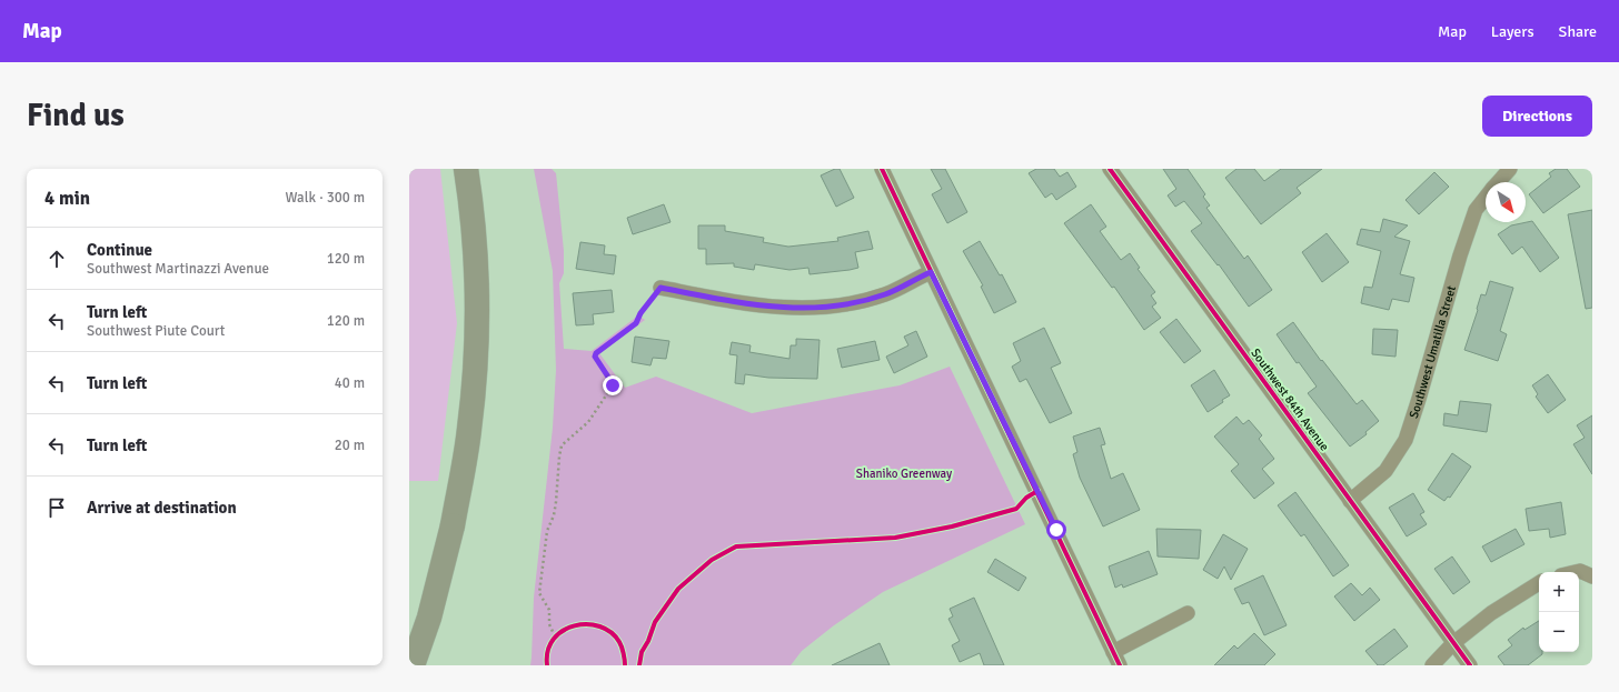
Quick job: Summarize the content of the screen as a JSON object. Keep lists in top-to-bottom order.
{
  "streets": {
    "street": ["Southwest Umatilla Street", "Southwest 84th Avenue"]
  },
  "crossings": [
    ["Southwest Umatilla Street", "Southwest 84th Avenue"]
  ],
  "parks": ["Shaniko Greenway"],
  "north": "bottom right",
  "page": {
    "header": "Map",
    "nav": ["Map", "Layers", "Share"],
    "buttons": "Directions",
    "title": "Find us",
    "heading": ["4 min", "Walk · 300 m"],
    "list": [
      ["Continue", "Southwest Martinazzi Avenue", "120 m"],
      ["Turn left", "Southwest Piute Court", "120 m"],
      ["Turn left", "40 m"],
      ["Turn left", "20 m"],
      "Arrive at destination"
    ],
    "map_buttons": ["+", "−"]
  }
}
